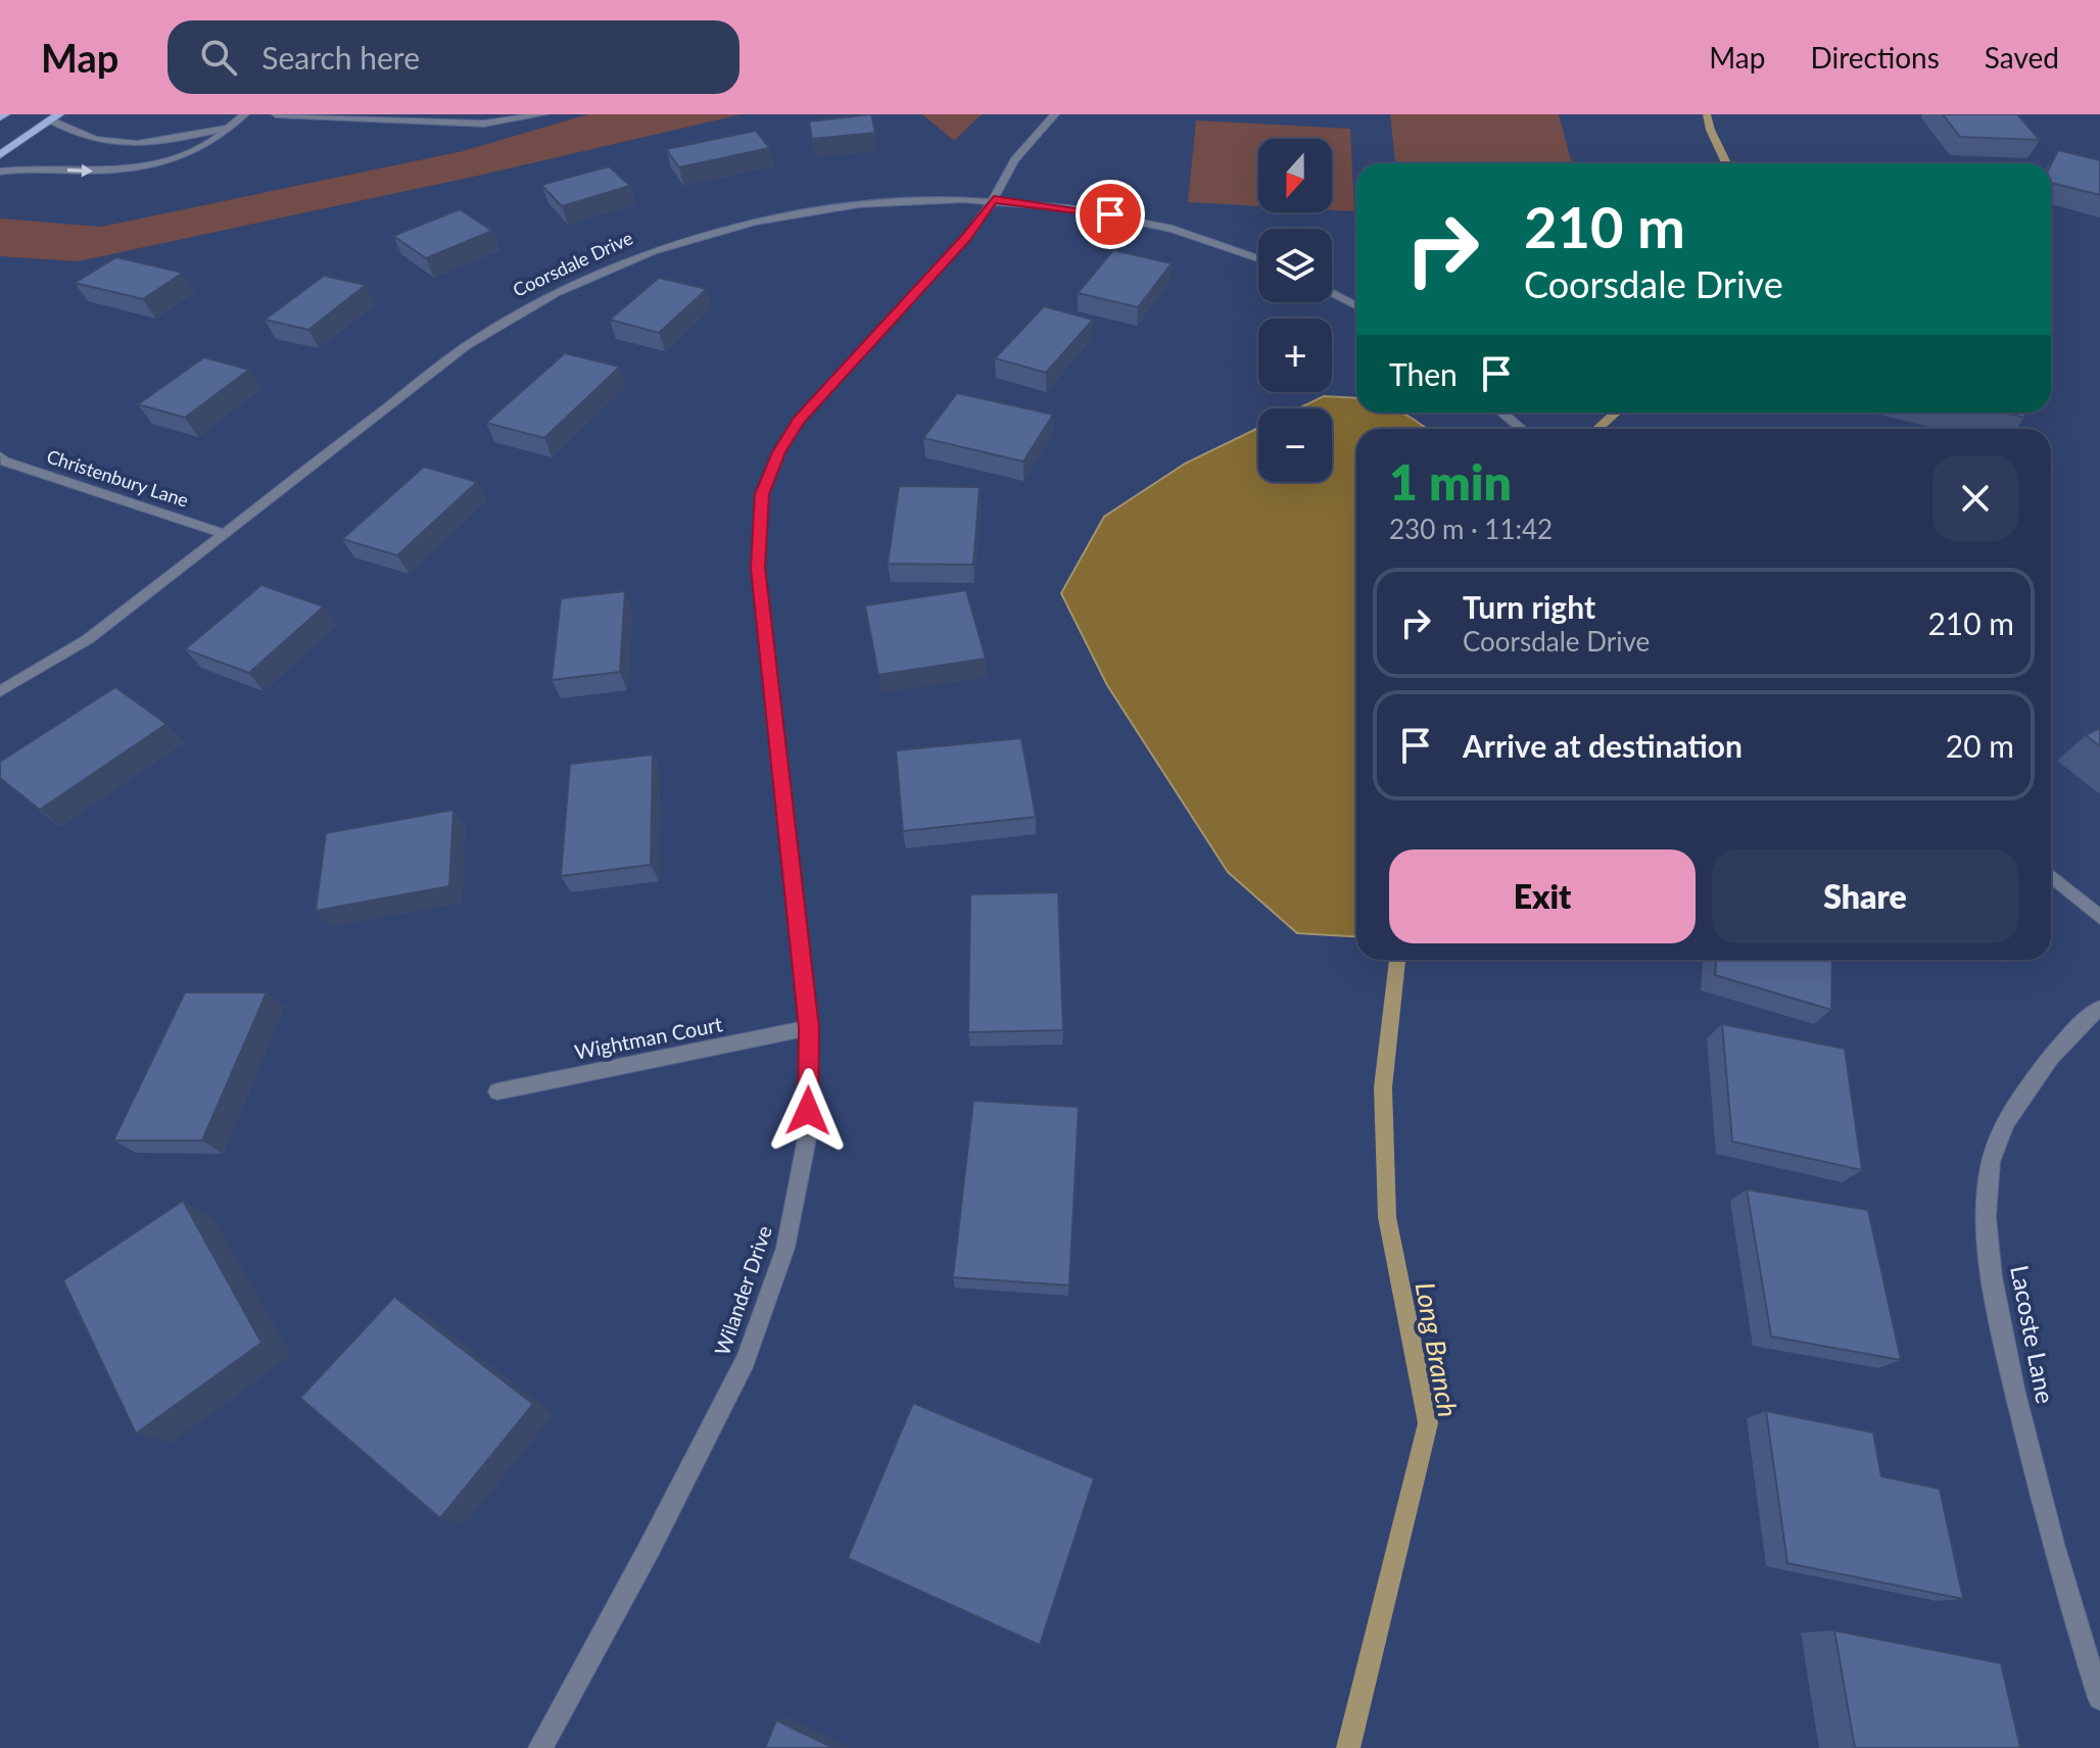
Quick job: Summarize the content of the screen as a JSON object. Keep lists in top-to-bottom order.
{
  "streets": {
    "street": [
      "Coorsdale Drive",
      "Christenbury Lane",
      "Wightman Court",
      "Wilander Drive",
      "Lacoste Lane"
    ]
  },
  "crossings": [
    ["Coorsdale Drive", "Christenbury Lane"],
    ["Coorsdale Drive", "Wilander Drive"],
    ["Wightman Court", "Wilander Drive"]
  ],
  "water": ["Long Branch"],
  "north": "bottom",
  "page": {
    "header": "Map",
    "search": "Search here",
    "nav": ["Map", "Directions", "Saved"],
    "map_buttons": ["+", "−"],
    "turn": ["210 m", "Coorsdale Drive"],
    "then": "Then",
    "heading": ["1 min", "230 m · 11:42"],
    "list": [
      {
        "name": "Turn right",
        "note": "Coorsdale Drive",
        "value": "210 m"
      },
      {
        "name": "Arrive at destination",
        "value": "20 m"
      }
    ],
    "buttons": ["Exit", "Share"]
  }
}
